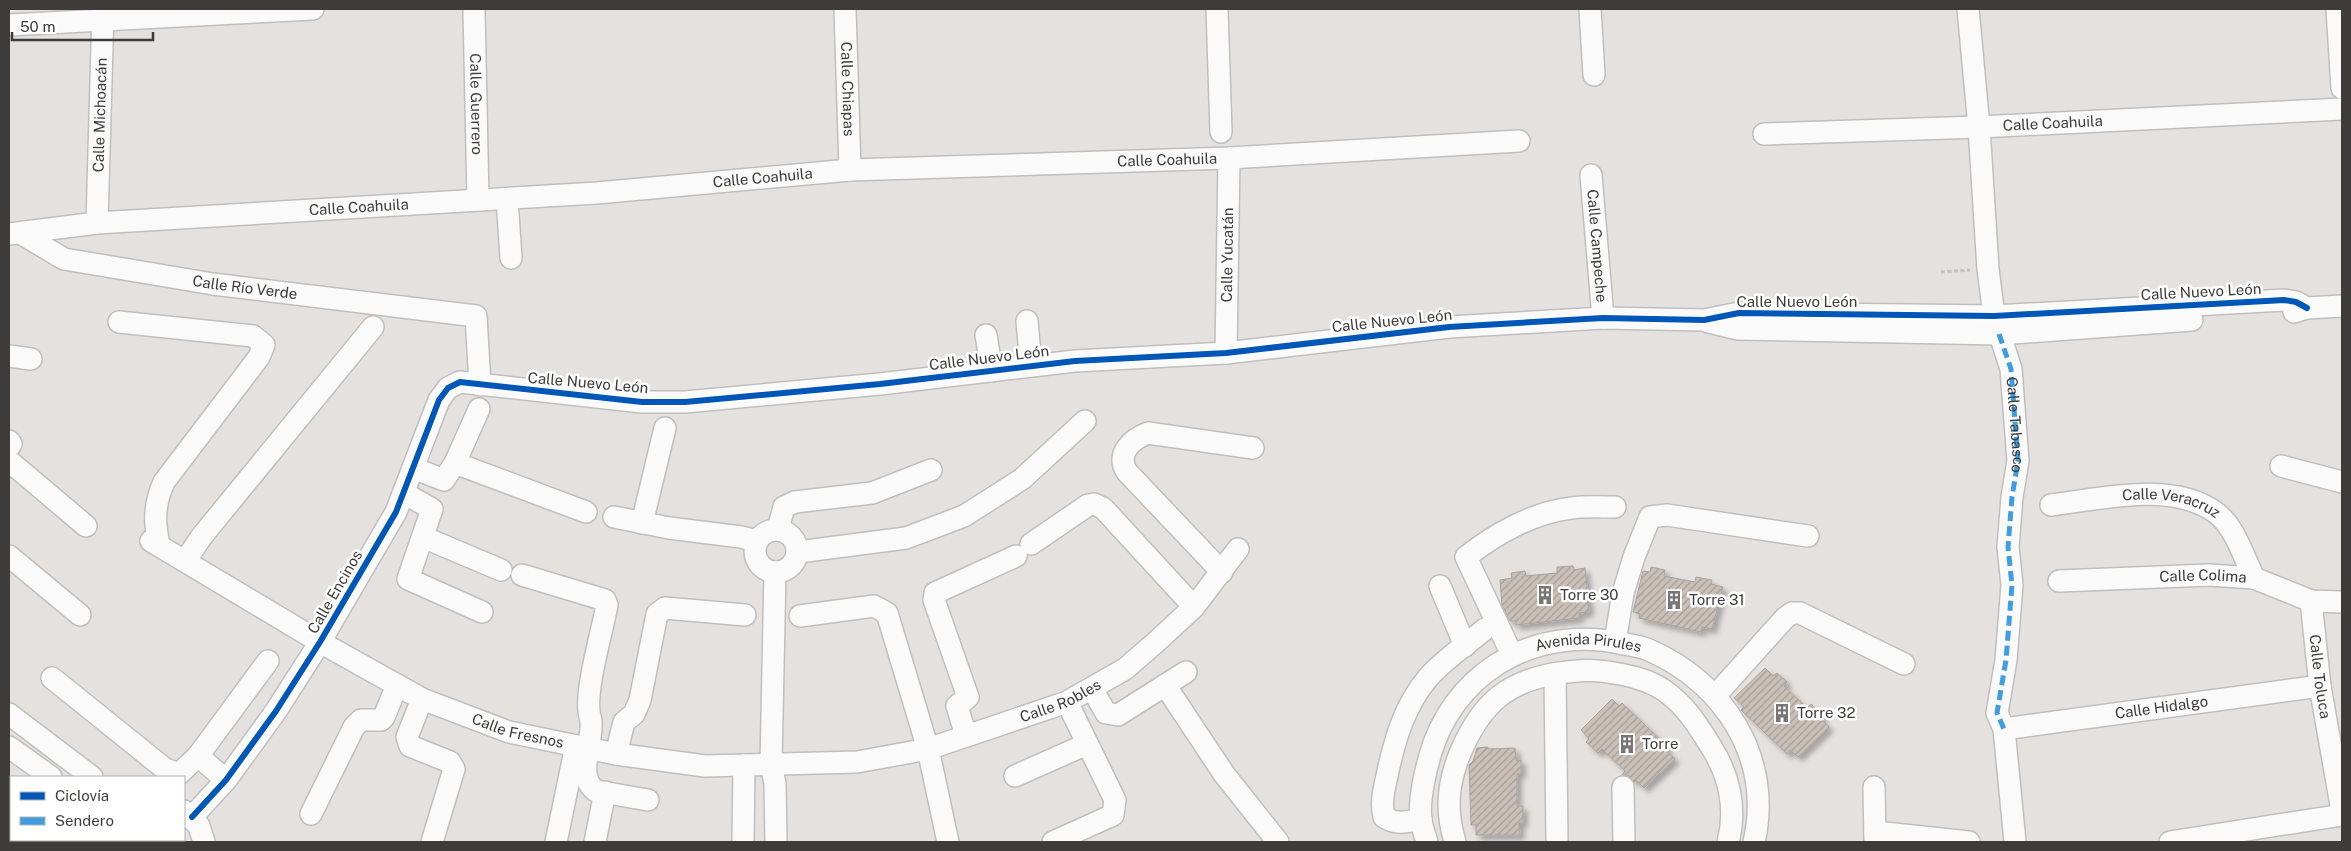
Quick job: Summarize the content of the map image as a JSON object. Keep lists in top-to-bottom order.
{
  "streets": {
    "street": [
      "Calle Chiapas",
      "Calle Guerrero",
      "Calle Michoacán",
      "Calle Coahuila",
      "Calle Campeche",
      "Calle Yucatán",
      "Calle Río Verde",
      "Calle Nuevo León",
      "Calle Tabasco",
      "Calle Veracruz",
      "Calle Colima",
      "Calle Encinos",
      "Avenida Pirules",
      "Calle Toluca",
      "Calle Robles",
      "Calle Hidalgo",
      "Calle Fresnos"
    ]
  },
  "crossings": [
    ["Calle Chiapas", "Calle Coahuila"],
    ["Calle Guerrero", "Calle Coahuila"],
    ["Calle Michoacán", "Calle Coahuila"],
    ["Calle Coahuila", "Calle Yucatán"],
    ["Calle Coahuila", "Calle Río Verde"],
    ["Calle Coahuila", "Calle Tabasco"],
    ["Calle Campeche", "Calle Nuevo León"],
    ["Calle Yucatán", "Calle Nuevo León"],
    ["Calle Río Verde", "Calle Nuevo León"],
    ["Calle Río Verde", "Calle Encinos"],
    ["Calle Nuevo León", "Calle Tabasco"],
    ["Calle Nuevo León", "Calle Encinos"],
    ["Calle Tabasco", "Calle Hidalgo"],
    ["Calle Veracruz", "Calle Colima"],
    ["Calle Colima", "Calle Toluca"],
    ["Calle Encinos", "Calle Fresnos"],
    ["Calle Toluca", "Calle Hidalgo"],
    ["Calle Robles", "Calle Fresnos"]
  ],
  "places": {
    "building": [
      "Torre 30",
      "Torre 31",
      "Torre 32",
      "Torre"
    ]
  },
  "legend": ["Ciclovía", "Sendero"],
  "scale_bar": "50 m"
}
